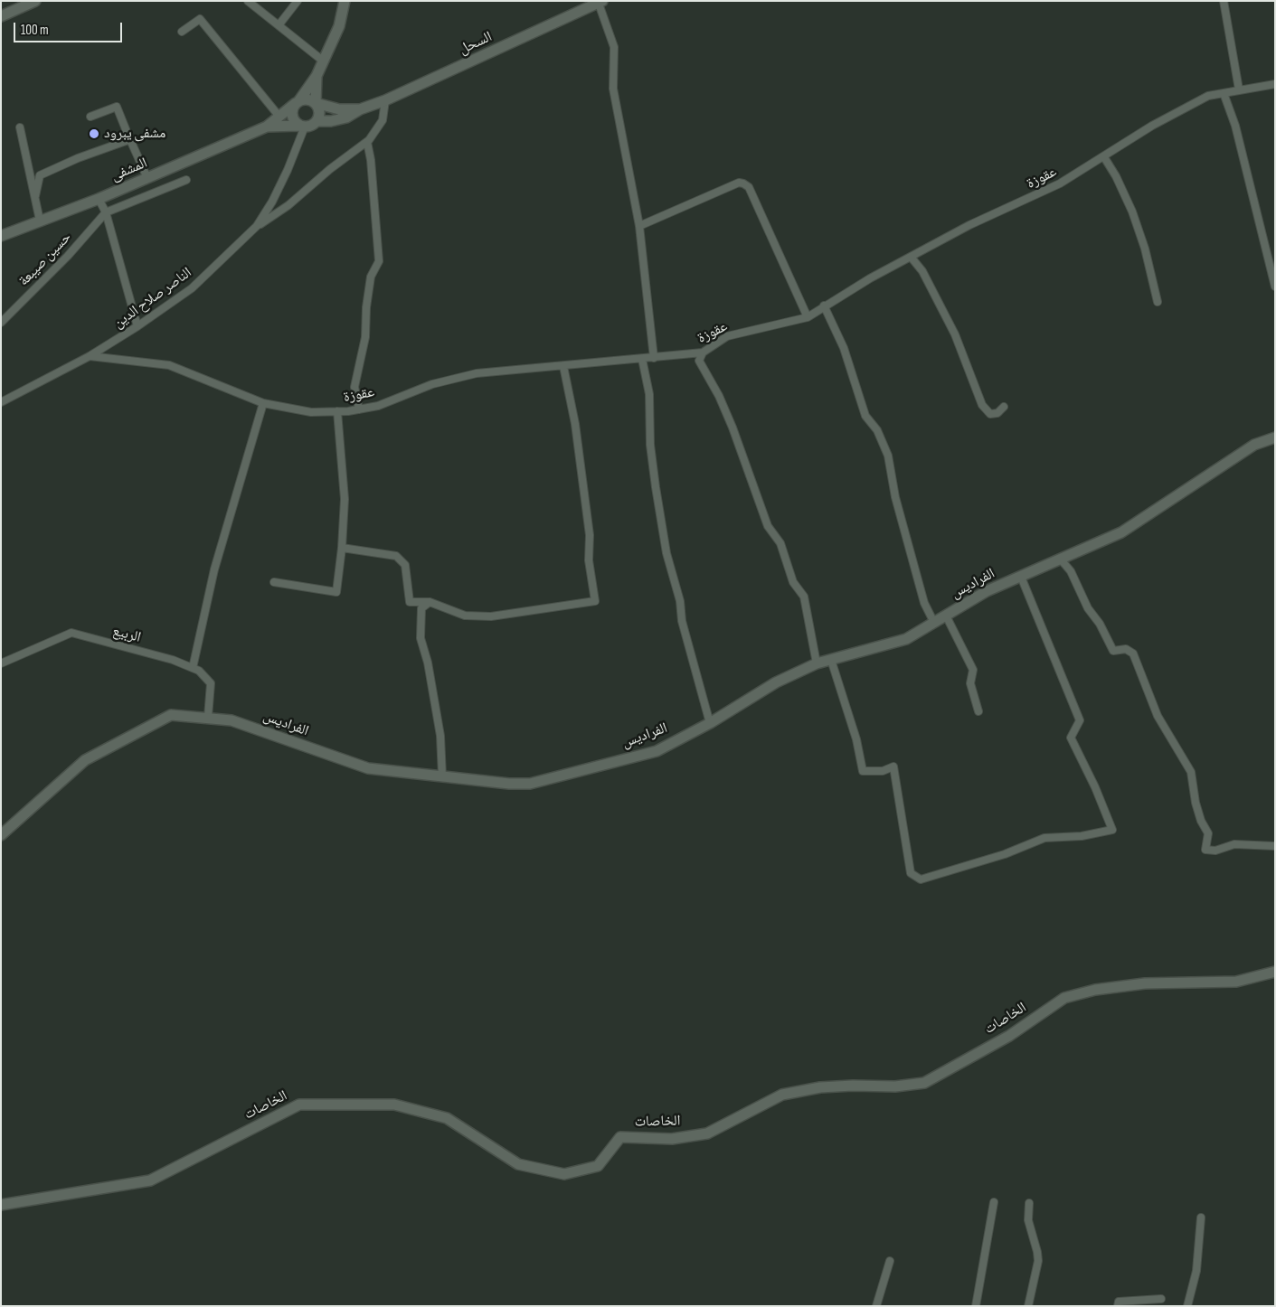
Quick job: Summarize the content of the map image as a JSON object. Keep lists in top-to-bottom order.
{
  "streets": {
    "street": [
      "السحل",
      "المشفى",
      "عقوزة",
      "حسين صيبعة",
      "الناصر صلاح الدين",
      "الفراديس",
      "الربيع",
      "الخاصات"
    ]
  },
  "crossings": [
    ["عقوزة", "الناصر صلاح الدين"],
    ["الفراديس", "الربيع"]
  ],
  "places": ["مشفى يبرود"],
  "scale_bar": "100 m"
}
